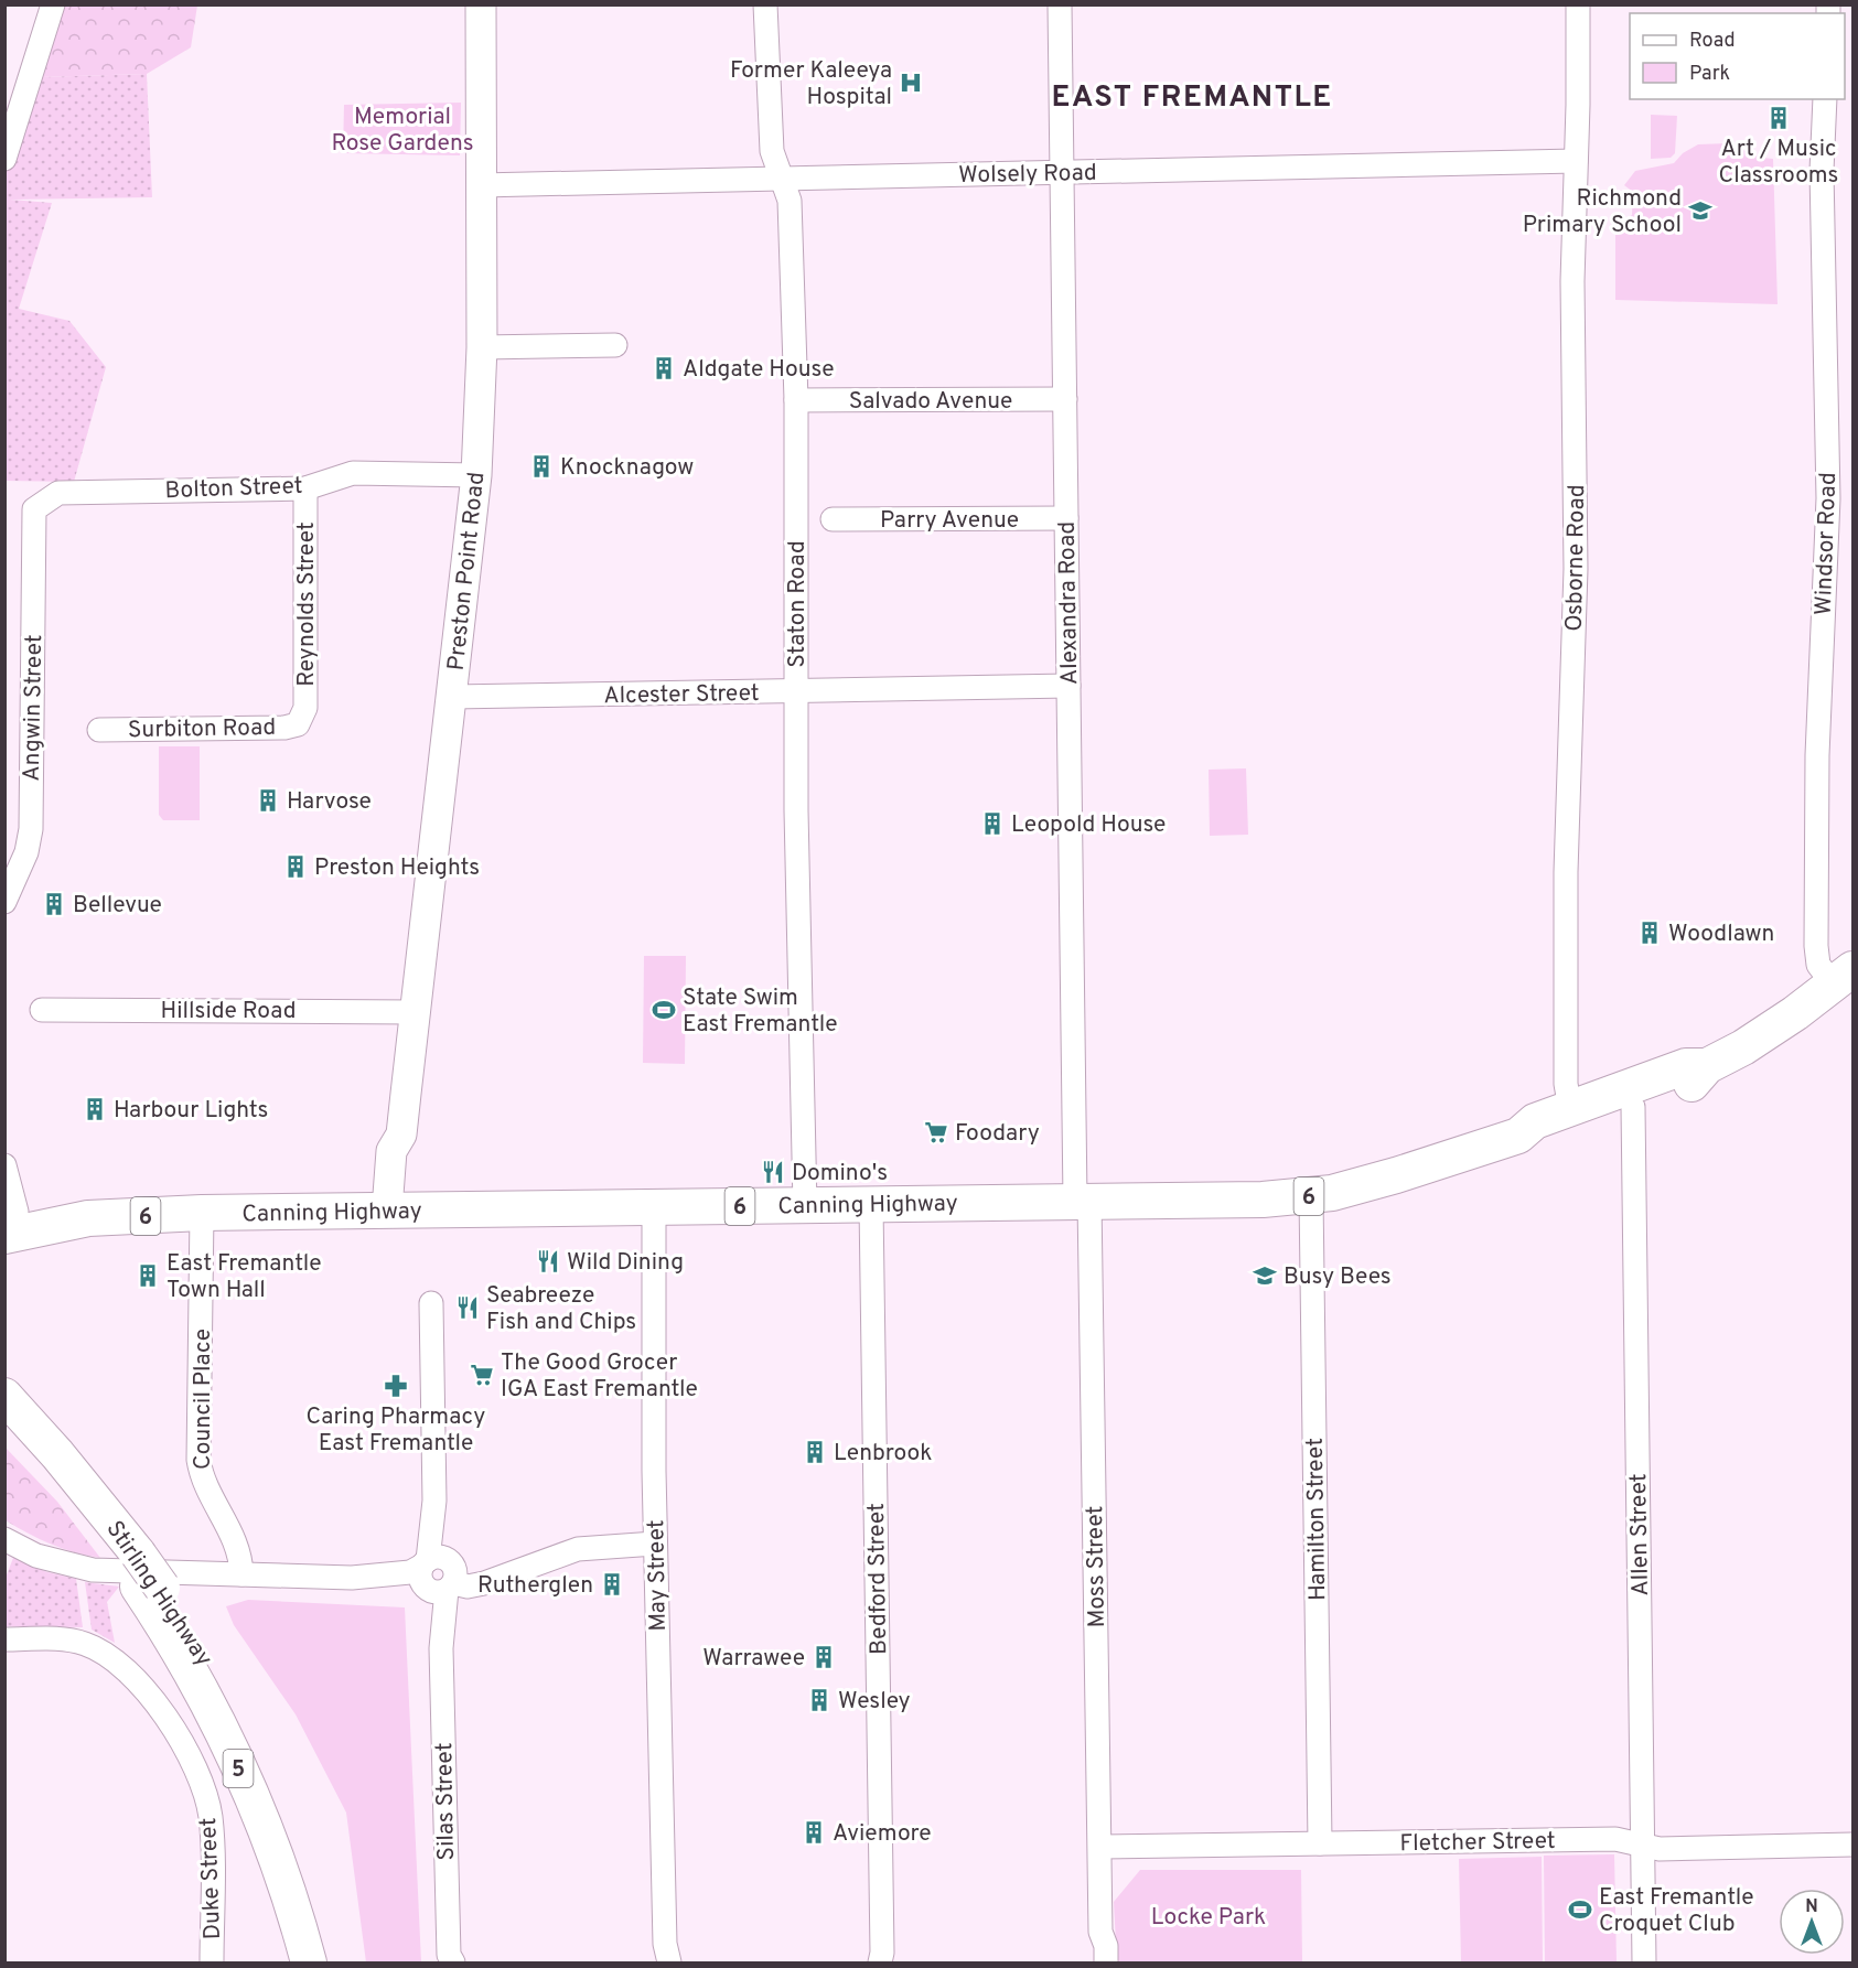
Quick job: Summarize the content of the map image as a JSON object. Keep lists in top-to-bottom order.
{
  "streets": {
    "highway": [
      "6",
      "Canning Highway",
      "Stirling Highway",
      "5"
    ],
    "main road": ["Preston Point Road"],
    "street": [
      "Wolsely Road",
      "Salvado Avenue",
      "Bolton Street",
      "Parry Avenue",
      "Windsor Road",
      "Osborne Road",
      "Alexandra Road",
      "Reynolds Street",
      "Staton Road",
      "Alcester Street",
      "Angwin Street",
      "Surbiton Road",
      "Hillside Road",
      "Council Place",
      "Hamilton Street",
      "Allen Street",
      "Moss Street",
      "May Street",
      "Bedford Street",
      "Silas Street",
      "Fletcher Street",
      "Duke Street"
    ]
  },
  "crossings": [
    ["Wolsely Road", "Osborne Road"],
    ["Wolsely Road", "Preston Point Road"],
    ["Wolsely Road", "Alexandra Road"],
    ["Wolsely Road", "Staton Road"],
    ["Salvado Avenue", "Alexandra Road"],
    ["Salvado Avenue", "Staton Road"],
    ["Bolton Street", "Preston Point Road"],
    ["Bolton Street", "Reynolds Street"],
    ["Bolton Street", "Angwin Street"],
    ["Parry Avenue", "Alexandra Road"],
    ["Windsor Road", "Canning Highway"],
    ["Osborne Road", "Canning Highway"],
    ["Preston Point Road", "Alcester Street"],
    ["Preston Point Road", "Hillside Road"],
    ["Preston Point Road", "Canning Highway"],
    ["Alexandra Road", "Alcester Street"],
    ["Alexandra Road", "Canning Highway"],
    ["Alexandra Road", "Moss Street"],
    ["Reynolds Street", "Surbiton Road"],
    ["Staton Road", "Alcester Street"],
    ["Staton Road", "Canning Highway"],
    ["Canning Highway", "Council Place"],
    ["Canning Highway", "Hamilton Street"],
    ["Canning Highway", "Allen Street"],
    ["Canning Highway", "Moss Street"],
    ["Canning Highway", "May Street"],
    ["Canning Highway", "Bedford Street"],
    ["Hamilton Street", "Fletcher Street"],
    ["Allen Street", "Fletcher Street"],
    ["Moss Street", "Fletcher Street"]
  ],
  "districts": ["EAST FREMANTLE"],
  "parks": ["Memorial Rose Gardens", "Locke Park"],
  "places": {
    "hospital": ["Former Kaleeya Hospital"],
    "building": [
      "Art / Music Classrooms",
      "Aldgate House",
      "Knocknagow",
      "Harvose",
      "Leopold House",
      "Preston Heights",
      "Bellevue",
      "Woodlawn",
      "Harbour Lights",
      "East Fremantle Town Hall",
      "Lenbrook",
      "Rutherglen",
      "Warrawee",
      "Wesley",
      "Aviemore"
    ],
    "school or university": ["Richmond Primary School", "Busy Bees"],
    "sports": ["State Swim East Fremantle", "East Fremantle Croquet Club"],
    "supermarket": ["Foodary", "The Good Grocer IGA East Fremantle"],
    "restaurant": ["Domino's", "Wild Dining", "Seabreeze Fish and Chips"],
    "pharmacy": ["Caring Pharmacy East Fremantle"]
  },
  "legend": ["Road", "Park"],
  "north": "top"
}
